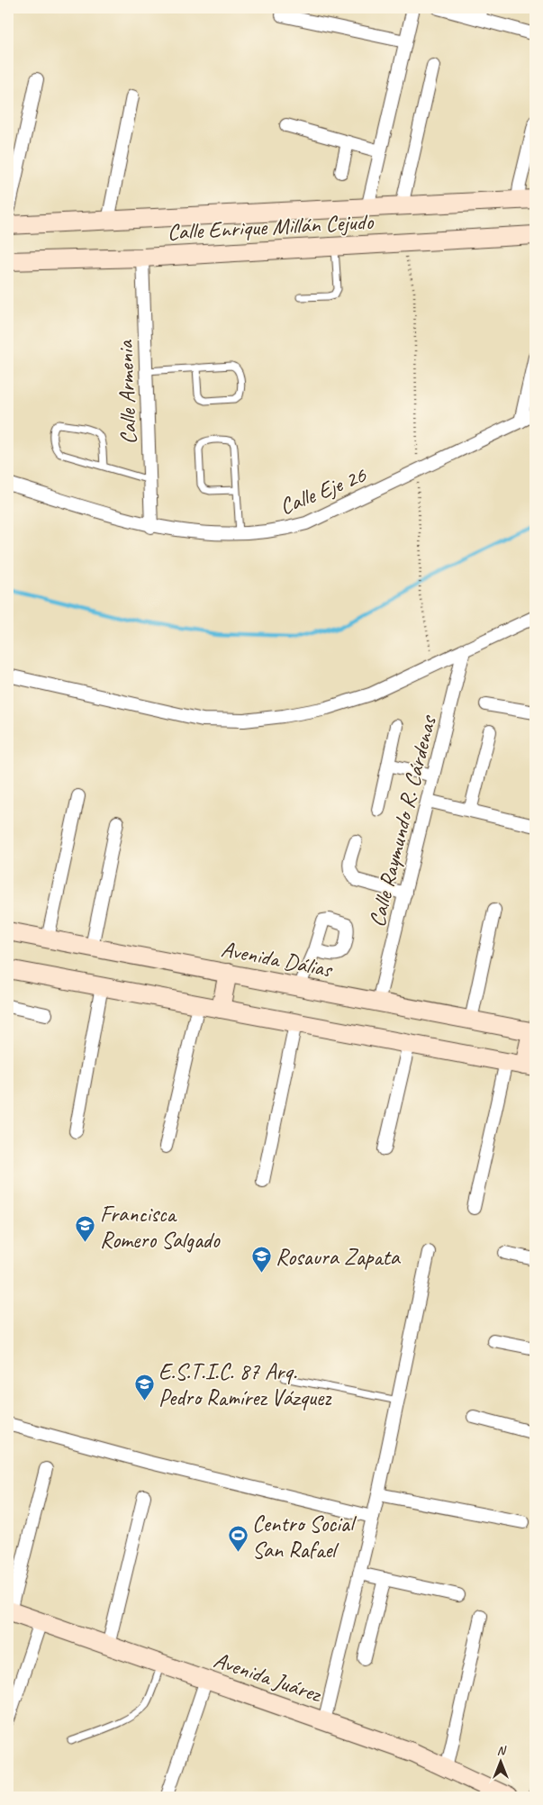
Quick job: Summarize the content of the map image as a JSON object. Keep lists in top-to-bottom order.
{
  "streets": {
    "main road": ["Calle Enrique Millán Cejudo", "Avenida Dálias", "Avenida Juárez"],
    "street": ["Calle Armenia", "Calle Eje 26", "Calle Raymundo R. Cárdenas"]
  },
  "crossings": [
    ["Calle Enrique Millán Cejudo", "Calle Armenia"],
    ["Calle Armenia", "Calle Eje 26"],
    ["Calle Raymundo R. Cárdenas", "Avenida Dálias"]
  ],
  "places": {
    "school or university": ["Francisca Romero Salgado", "Rosaura Zapata", "E.S.T.I.C. 87 Arq. Pedro Ramírez Vázquez"],
    "sports": ["Centro Social San Rafael"]
  },
  "north": "top"
}
